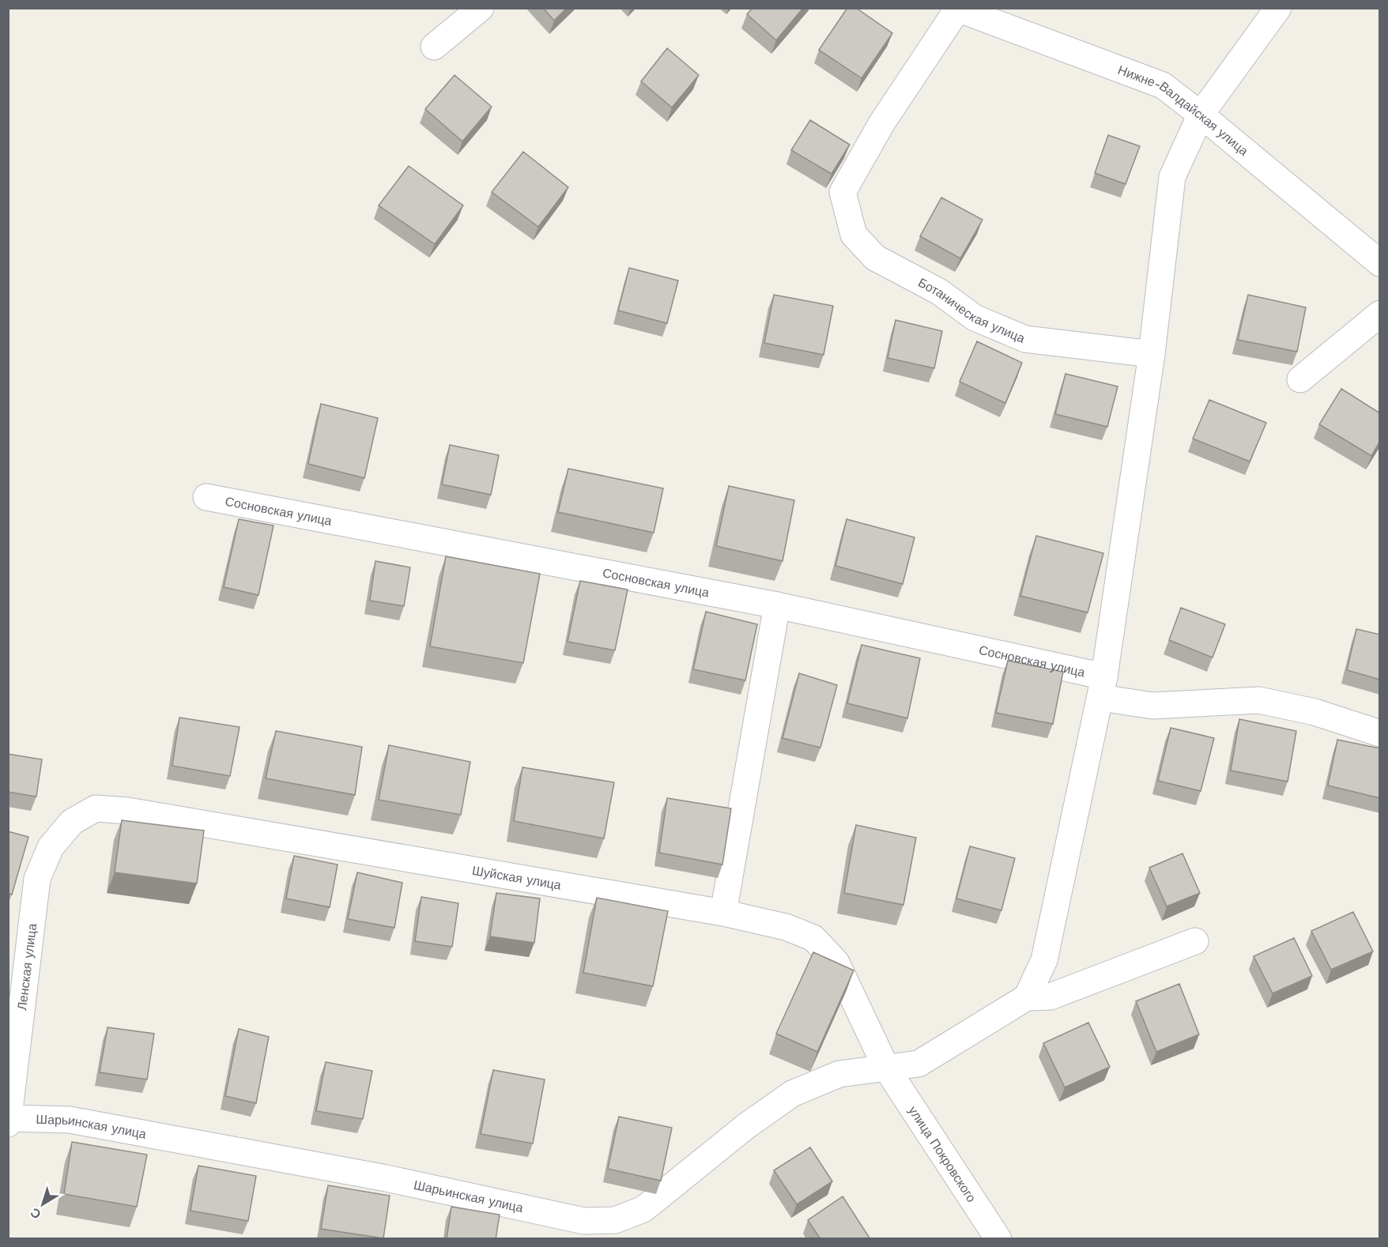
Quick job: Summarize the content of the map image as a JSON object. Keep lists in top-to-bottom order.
{
  "streets": {
    "street": [
      "Нижне-Валдайская улица",
      "Ботаническая улица",
      "Сосновская улица",
      "Шуйская улица",
      "Ленская улица",
      "Шарьинская улица",
      "улица Покровского"
    ]
  },
  "crossings": [
    ["Нижне-Валдайская улица", "Ботаническая улица"],
    ["Шуйская улица", "Ленская улица"],
    ["Шуйская улица", "Шарьинская улица"],
    ["Шуйская улица", "улица Покровского"],
    ["Ленская улица", "Шарьинская улица"],
    ["Шарьинская улица", "улица Покровского"]
  ],
  "north": "bottom left"
}
